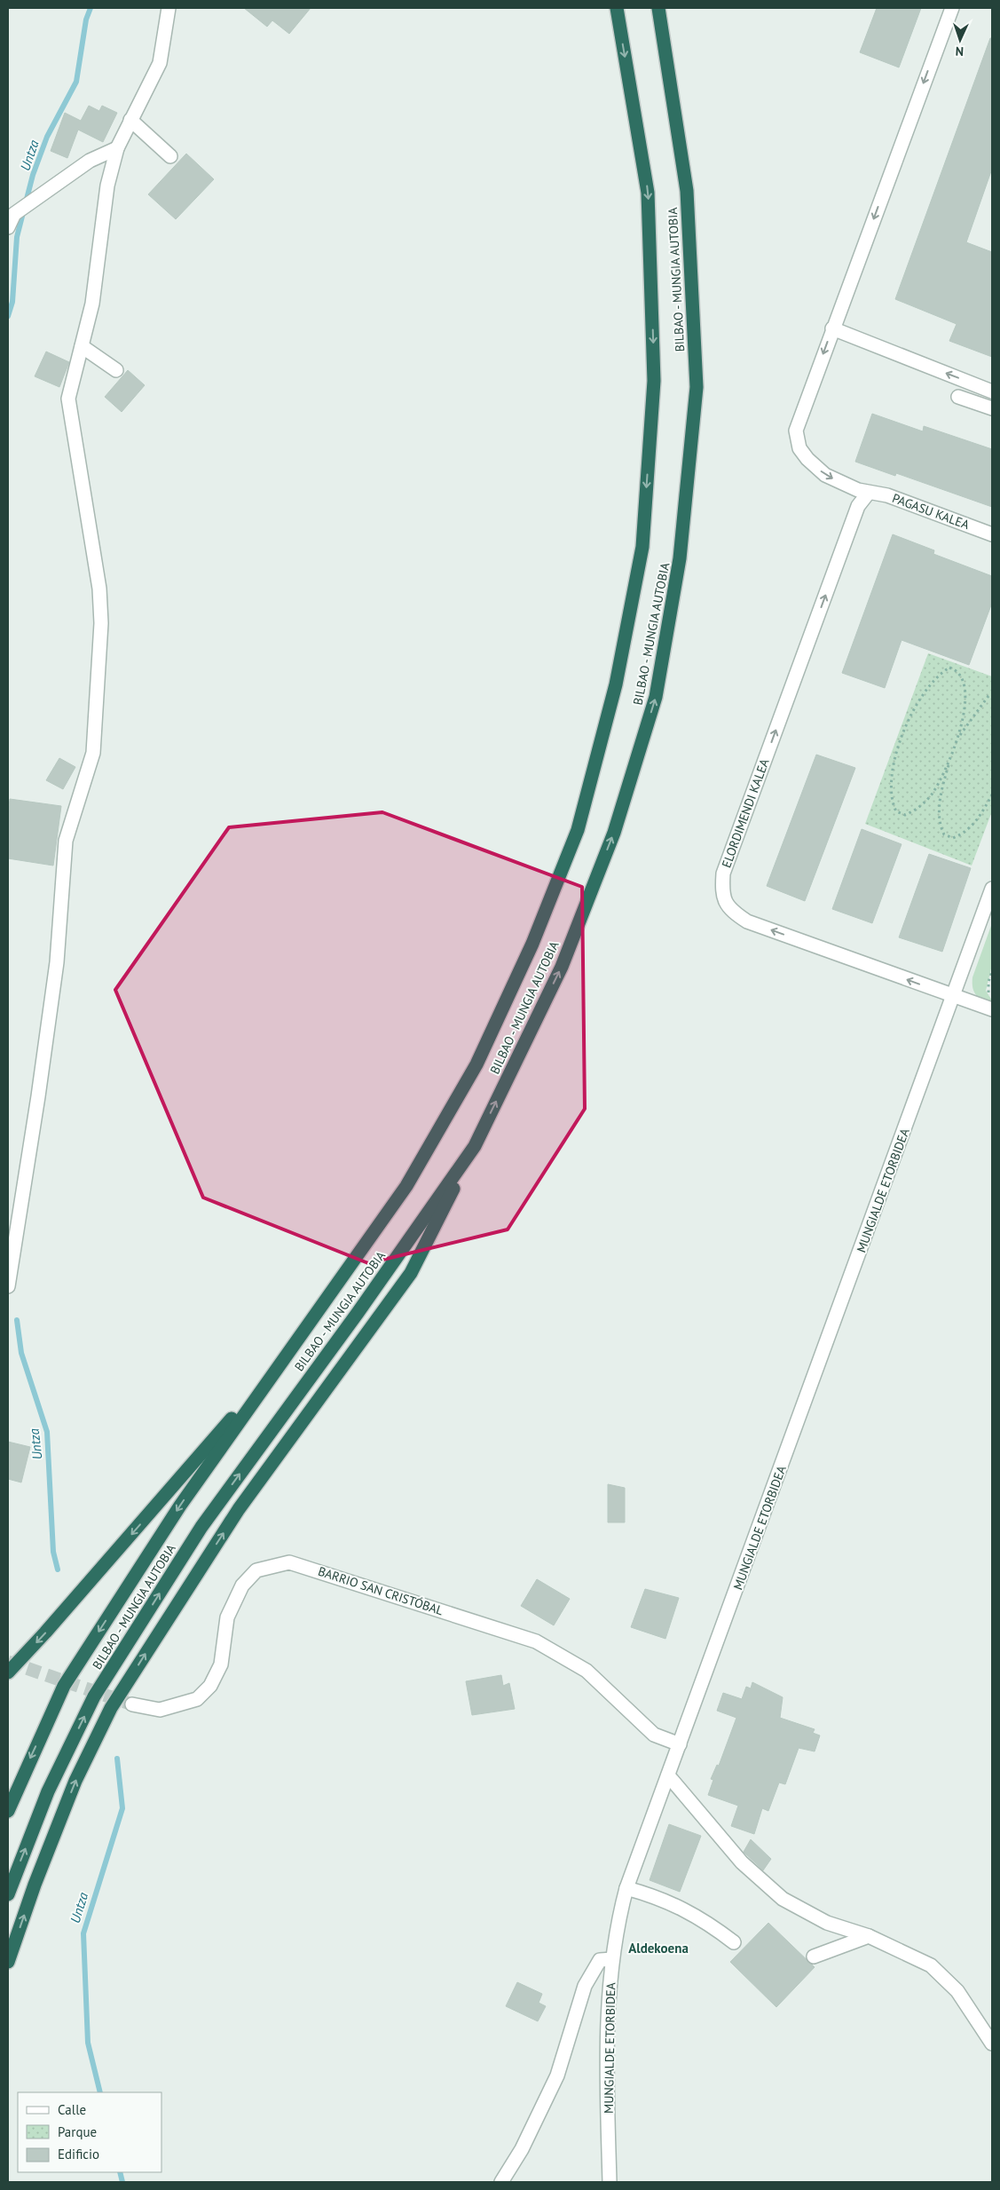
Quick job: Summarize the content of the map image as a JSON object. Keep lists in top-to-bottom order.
{
  "streets": {
    "highway": ["BILBAO - MUNGIA AUTOBIA"],
    "street": [
      "PAGASU KALEA",
      "ELORDIMENDI KALEA",
      "MUNGIALDE ETORBIDEA",
      "BARRIO SAN CRISTÓBAL"
    ]
  },
  "crossings": [
    ["PAGASU KALEA", "ELORDIMENDI KALEA"],
    ["ELORDIMENDI KALEA", "MUNGIALDE ETORBIDEA"],
    ["MUNGIALDE ETORBIDEA", "BARRIO SAN CRISTÓBAL"]
  ],
  "one_way": ["PAGASU KALEA"],
  "districts": ["Aldekoena"],
  "water": ["Untza"],
  "legend": ["Calle", "Parque", "Edificio"],
  "north": "bottom"
}
